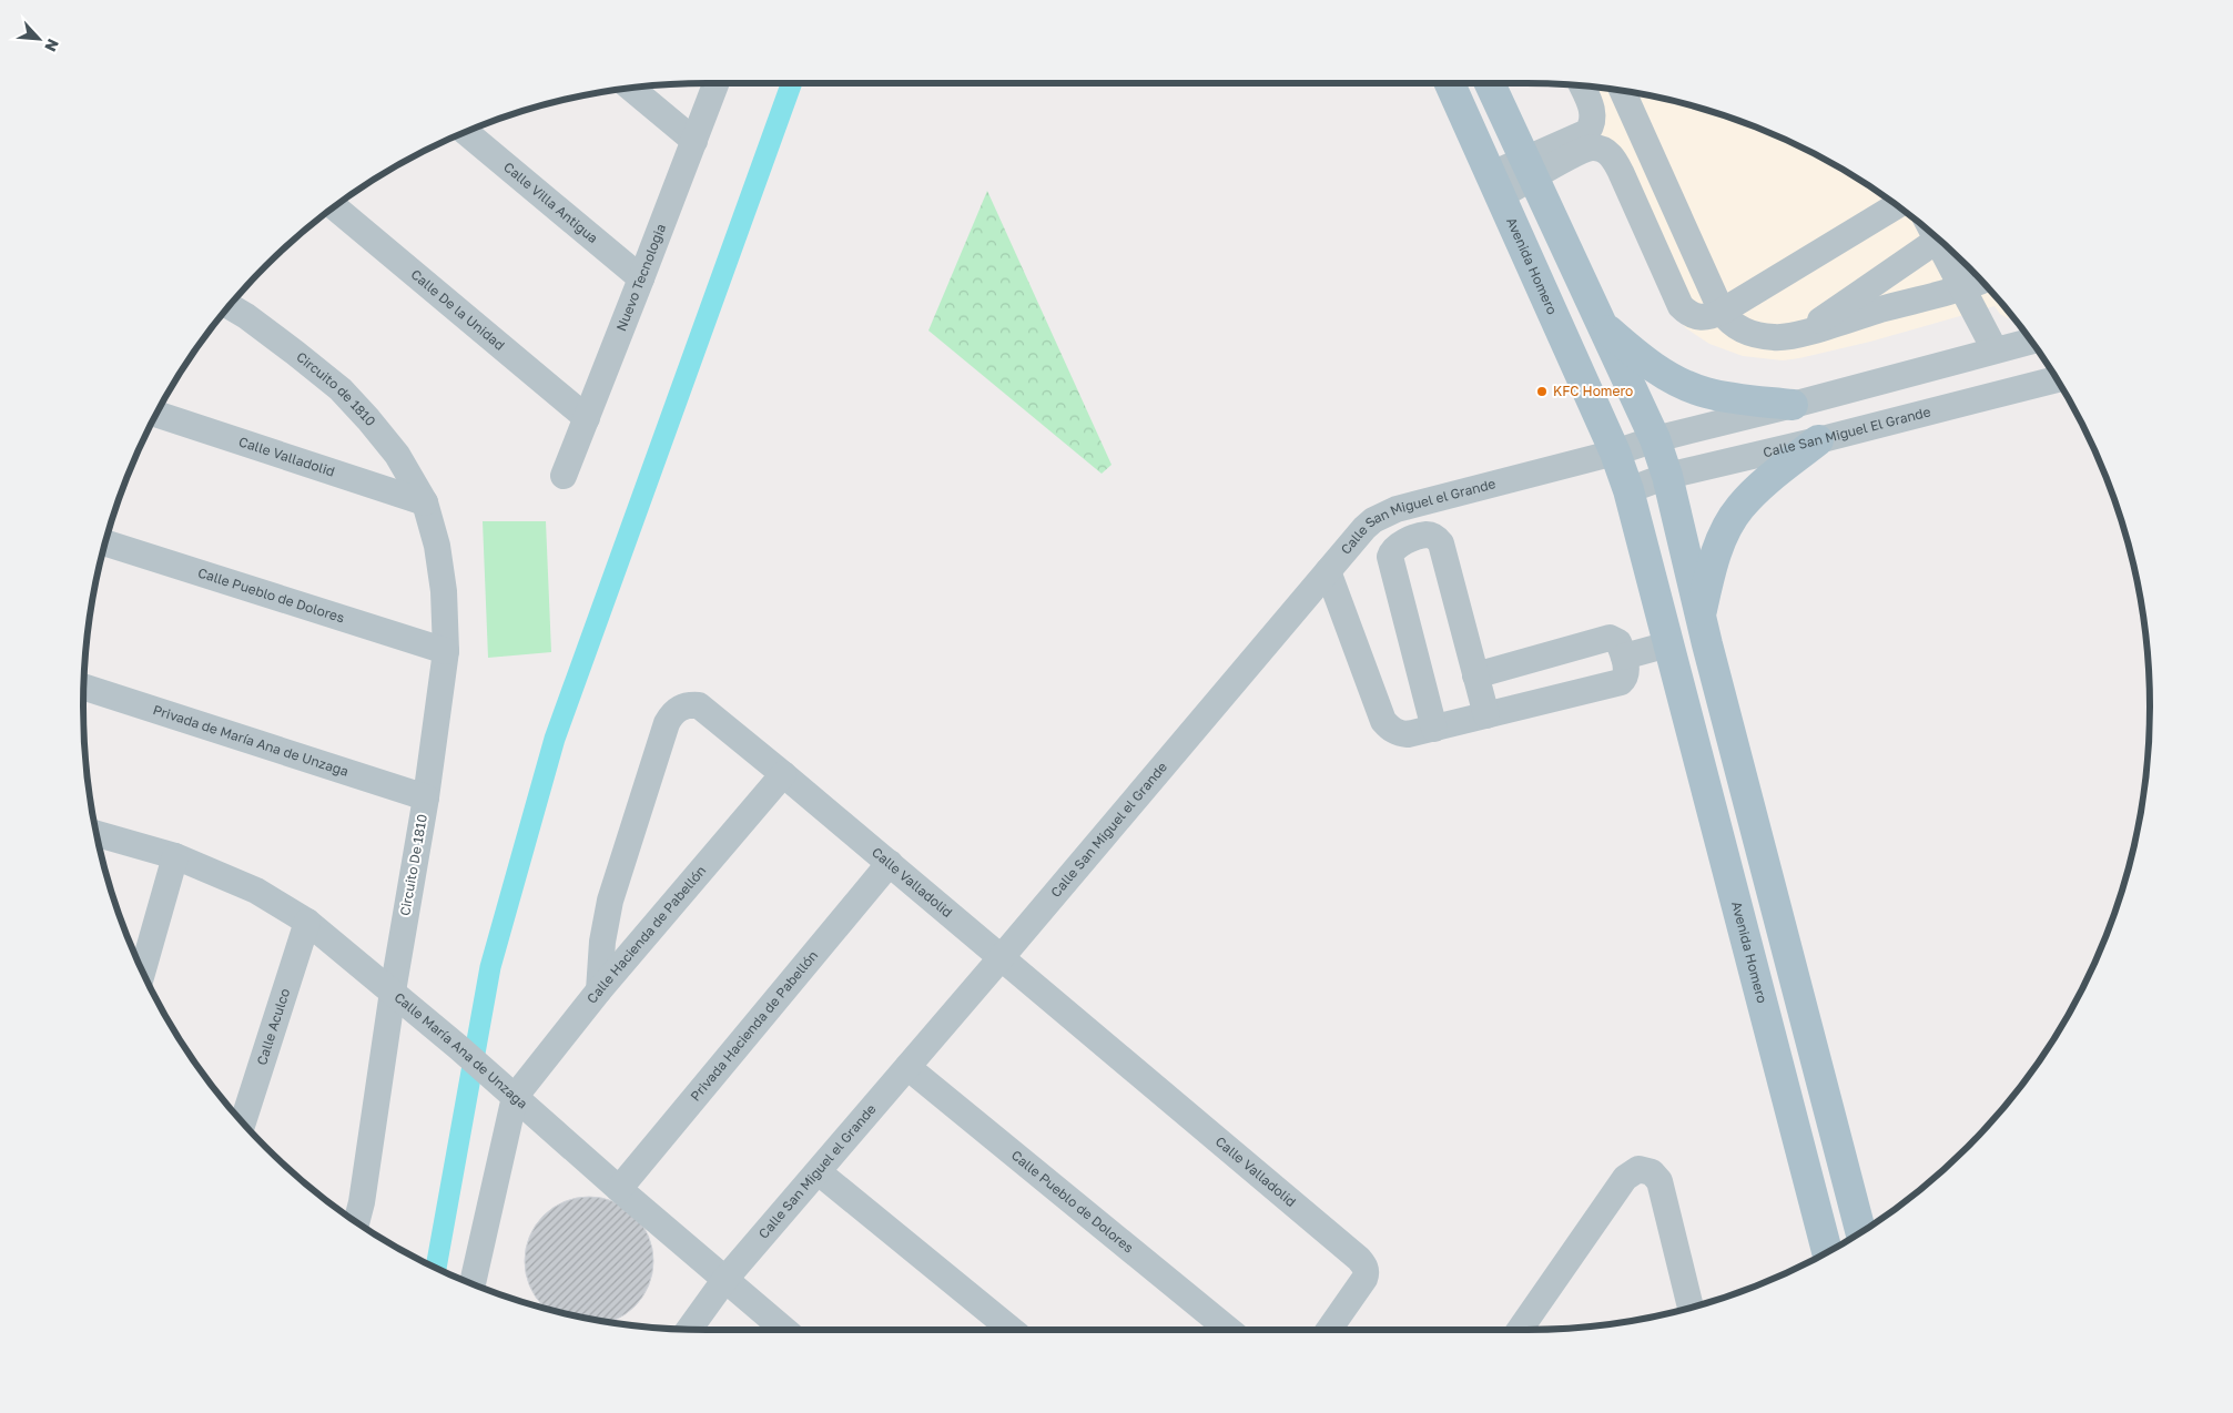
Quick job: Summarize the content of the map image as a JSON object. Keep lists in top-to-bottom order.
{
  "streets": {
    "main road": ["Avenida Homero"],
    "street": [
      "Calle Villa Antigua",
      "Nuevo Tecnologia",
      "Calle De la Unidad",
      "Circuito de 1810",
      "Calle San Miguel El Grande",
      "Calle Valladolid",
      "Calle San Miguel el Grande",
      "Calle Pueblo de Dolores",
      "Privada de María Ana de Unzaga",
      "Circuito De 1810",
      "Calle Hacienda de Pabellón",
      "Privada Hacienda de Pabellón",
      "Calle Aculco",
      "Calle María Ana de Unzaga"
    ]
  },
  "crossings": [
    ["Calle Villa Antigua", "Nuevo Tecnologia"],
    ["Avenida Homero", "Calle San Miguel El Grande"],
    ["Avenida Homero", "Calle San Miguel el Grande"],
    ["Nuevo Tecnologia", "Calle De la Unidad"],
    ["Circuito de 1810", "Calle Valladolid"],
    ["Circuito de 1810", "Circuito De 1810"],
    ["Calle Valladolid", "Calle San Miguel el Grande"],
    ["Calle Valladolid", "Circuito De 1810"],
    ["Calle Valladolid", "Calle Hacienda de Pabellón"],
    ["Calle Valladolid", "Privada Hacienda de Pabellón"],
    ["Calle San Miguel el Grande", "Calle Pueblo de Dolores"],
    ["Calle San Miguel el Grande", "Calle María Ana de Unzaga"],
    ["Calle Pueblo de Dolores", "Circuito De 1810"],
    ["Privada de María Ana de Unzaga", "Circuito De 1810"],
    ["Circuito De 1810", "Calle María Ana de Unzaga"],
    ["Calle Hacienda de Pabellón", "Calle María Ana de Unzaga"],
    ["Privada Hacienda de Pabellón", "Calle María Ana de Unzaga"],
    ["Calle Aculco", "Calle María Ana de Unzaga"]
  ],
  "places": ["KFC Homero"],
  "north": "bottom right"
}
